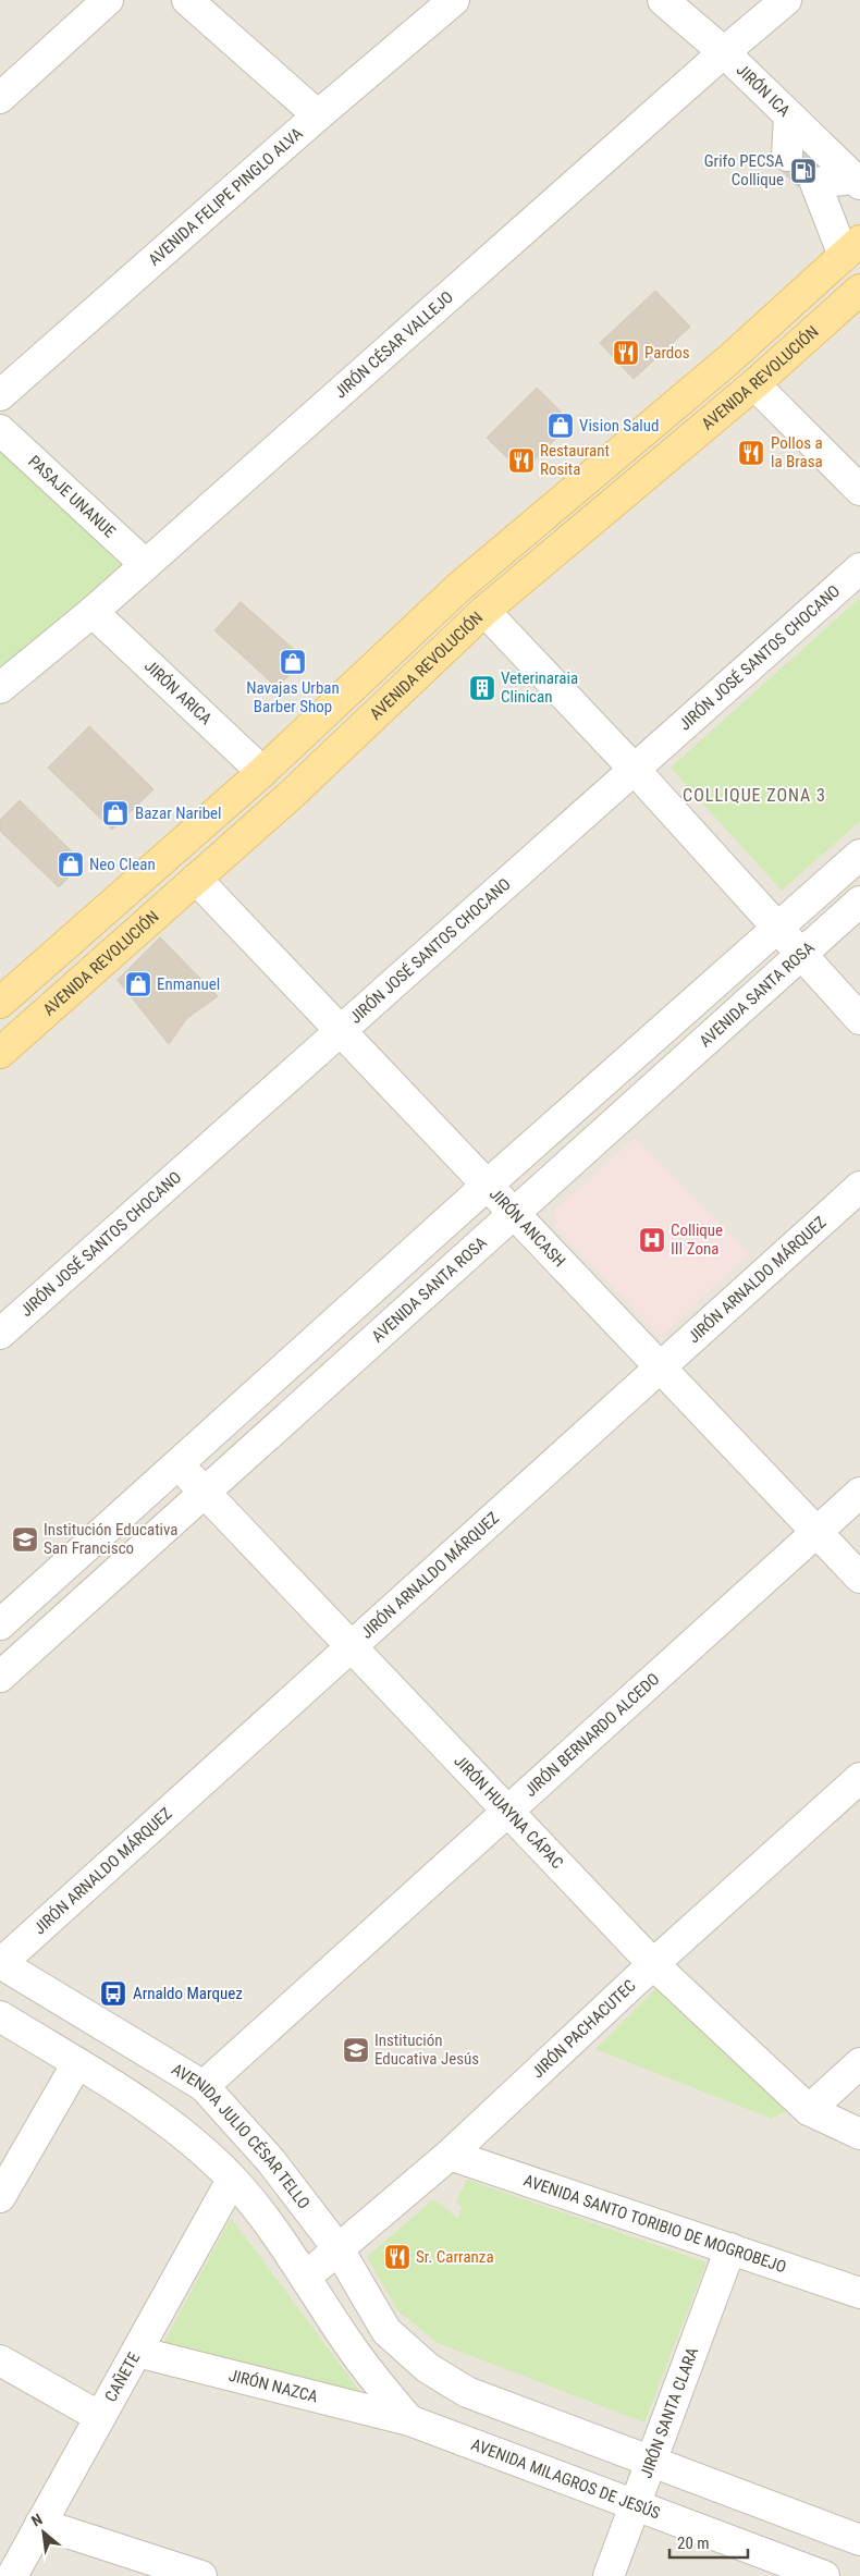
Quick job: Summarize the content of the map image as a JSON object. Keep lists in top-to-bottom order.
{
  "streets": {
    "main road": ["AVENIDA REVOLUCIÓN"],
    "street": [
      "JIRÓN ICA",
      "AVENIDA FELIPE PINGLO ALVA",
      "JIRÓN CÉSAR VALLEJO",
      "PASAJE UNANUE",
      "JIRÓN JOSÉ SANTOS CHOCANO",
      "JIRÓN ARICA",
      "AVENIDA SANTA ROSA",
      "JIRÓN ANCASH",
      "JIRÓN ARNALDO MÁRQUEZ",
      "JIRÓN BERNARDO ALCEDO",
      "JIRÓN HUAYNA CÁPAC",
      "JIRÓN PACHACUTEC",
      "AVENIDA JULIO CÉSAR TELLO",
      "AVENIDA SANTO TORIBIO DE MOGROBEJO",
      "CAÑETE",
      "JIRÓN NAZCA",
      "JIRÓN SANTA CLARA",
      "AVENIDA MILAGROS DE JESÚS"
    ]
  },
  "crossings": [
    ["JIRÓN ICA", "JIRÓN CÉSAR VALLEJO"],
    ["JIRÓN CÉSAR VALLEJO", "PASAJE UNANUE"],
    ["JIRÓN CÉSAR VALLEJO", "JIRÓN ARICA"],
    ["AVENIDA REVOLUCIÓN", "JIRÓN ARICA"],
    ["AVENIDA REVOLUCIÓN", "JIRÓN ANCASH"],
    ["JIRÓN JOSÉ SANTOS CHOCANO", "JIRÓN ANCASH"],
    ["AVENIDA SANTA ROSA", "JIRÓN ANCASH"],
    ["AVENIDA SANTA ROSA", "JIRÓN HUAYNA CÁPAC"],
    ["JIRÓN ANCASH", "JIRÓN ARNALDO MÁRQUEZ"],
    ["JIRÓN ANCASH", "JIRÓN BERNARDO ALCEDO"],
    ["JIRÓN ARNALDO MÁRQUEZ", "JIRÓN HUAYNA CÁPAC"],
    ["JIRÓN ARNALDO MÁRQUEZ", "AVENIDA JULIO CÉSAR TELLO"],
    ["JIRÓN BERNARDO ALCEDO", "JIRÓN HUAYNA CÁPAC"],
    ["JIRÓN BERNARDO ALCEDO", "AVENIDA JULIO CÉSAR TELLO"],
    ["JIRÓN HUAYNA CÁPAC", "JIRÓN PACHACUTEC"],
    ["JIRÓN PACHACUTEC", "AVENIDA JULIO CÉSAR TELLO"],
    ["JIRÓN PACHACUTEC", "AVENIDA SANTO TORIBIO DE MOGROBEJO"],
    ["AVENIDA JULIO CÉSAR TELLO", "CAÑETE"],
    ["AVENIDA JULIO CÉSAR TELLO", "JIRÓN SANTA CLARA"],
    ["AVENIDA JULIO CÉSAR TELLO", "AVENIDA MILAGROS DE JESÚS"],
    ["AVENIDA SANTO TORIBIO DE MOGROBEJO", "JIRÓN SANTA CLARA"],
    ["CAÑETE", "JIRÓN NAZCA"],
    ["JIRÓN NAZCA", "AVENIDA MILAGROS DE JESÚS"],
    ["JIRÓN SANTA CLARA", "AVENIDA MILAGROS DE JESÚS"]
  ],
  "districts": ["COLLIQUE ZONA 3"],
  "places": {
    "fuel station": ["Grifo PECSA Collique"],
    "restaurant": [
      "Pardos",
      "Pollos a la Brasa",
      "Restaurant Rosita",
      "Sr. Carranza"
    ],
    "shop": [
      "Vision Salud",
      "Navajas Urban Barber Shop",
      "Bazar Naribel",
      "Neo Clean",
      "Enmanuel"
    ],
    "building": ["Veterinaraia Clinican"],
    "hospital": ["Collique III Zona"],
    "school or university": ["Institución Educativa San Francisco", "Institución Educativa Jesús"],
    "bus stop": ["Arnaldo Marquez"]
  },
  "scale_bar": "20 m",
  "north": "top left"
}
